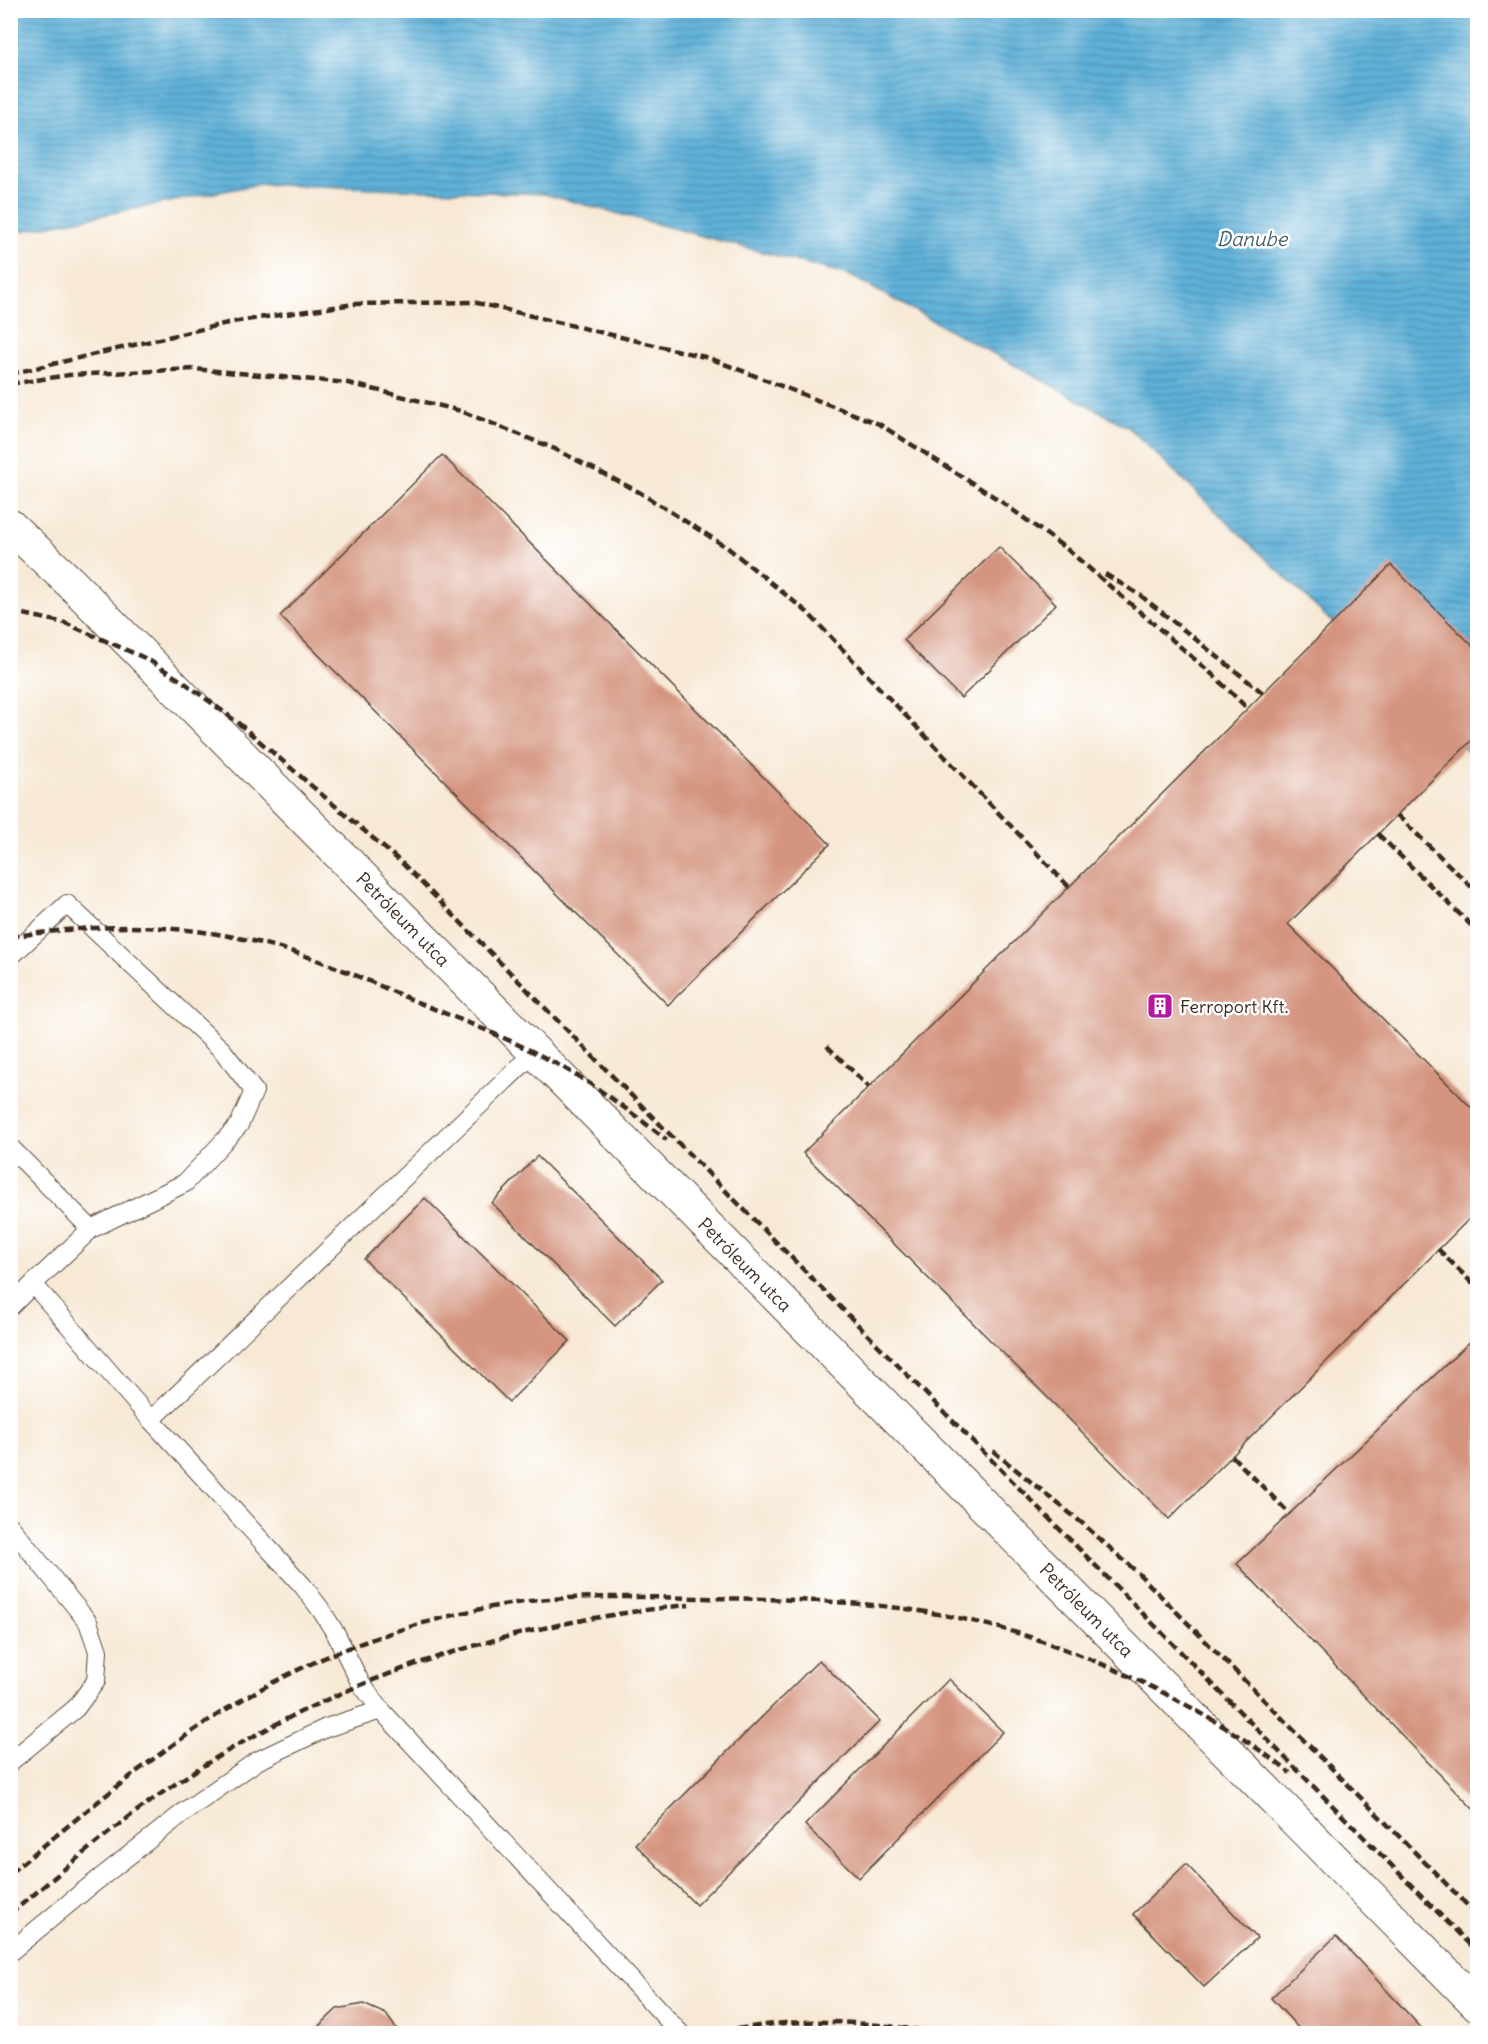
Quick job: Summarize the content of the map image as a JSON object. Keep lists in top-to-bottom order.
{
  "streets": {
    "street": ["Petróleum utca"]
  },
  "water": ["Danube"],
  "places": {
    "building": ["Ferroport Kft."]
  }
}
